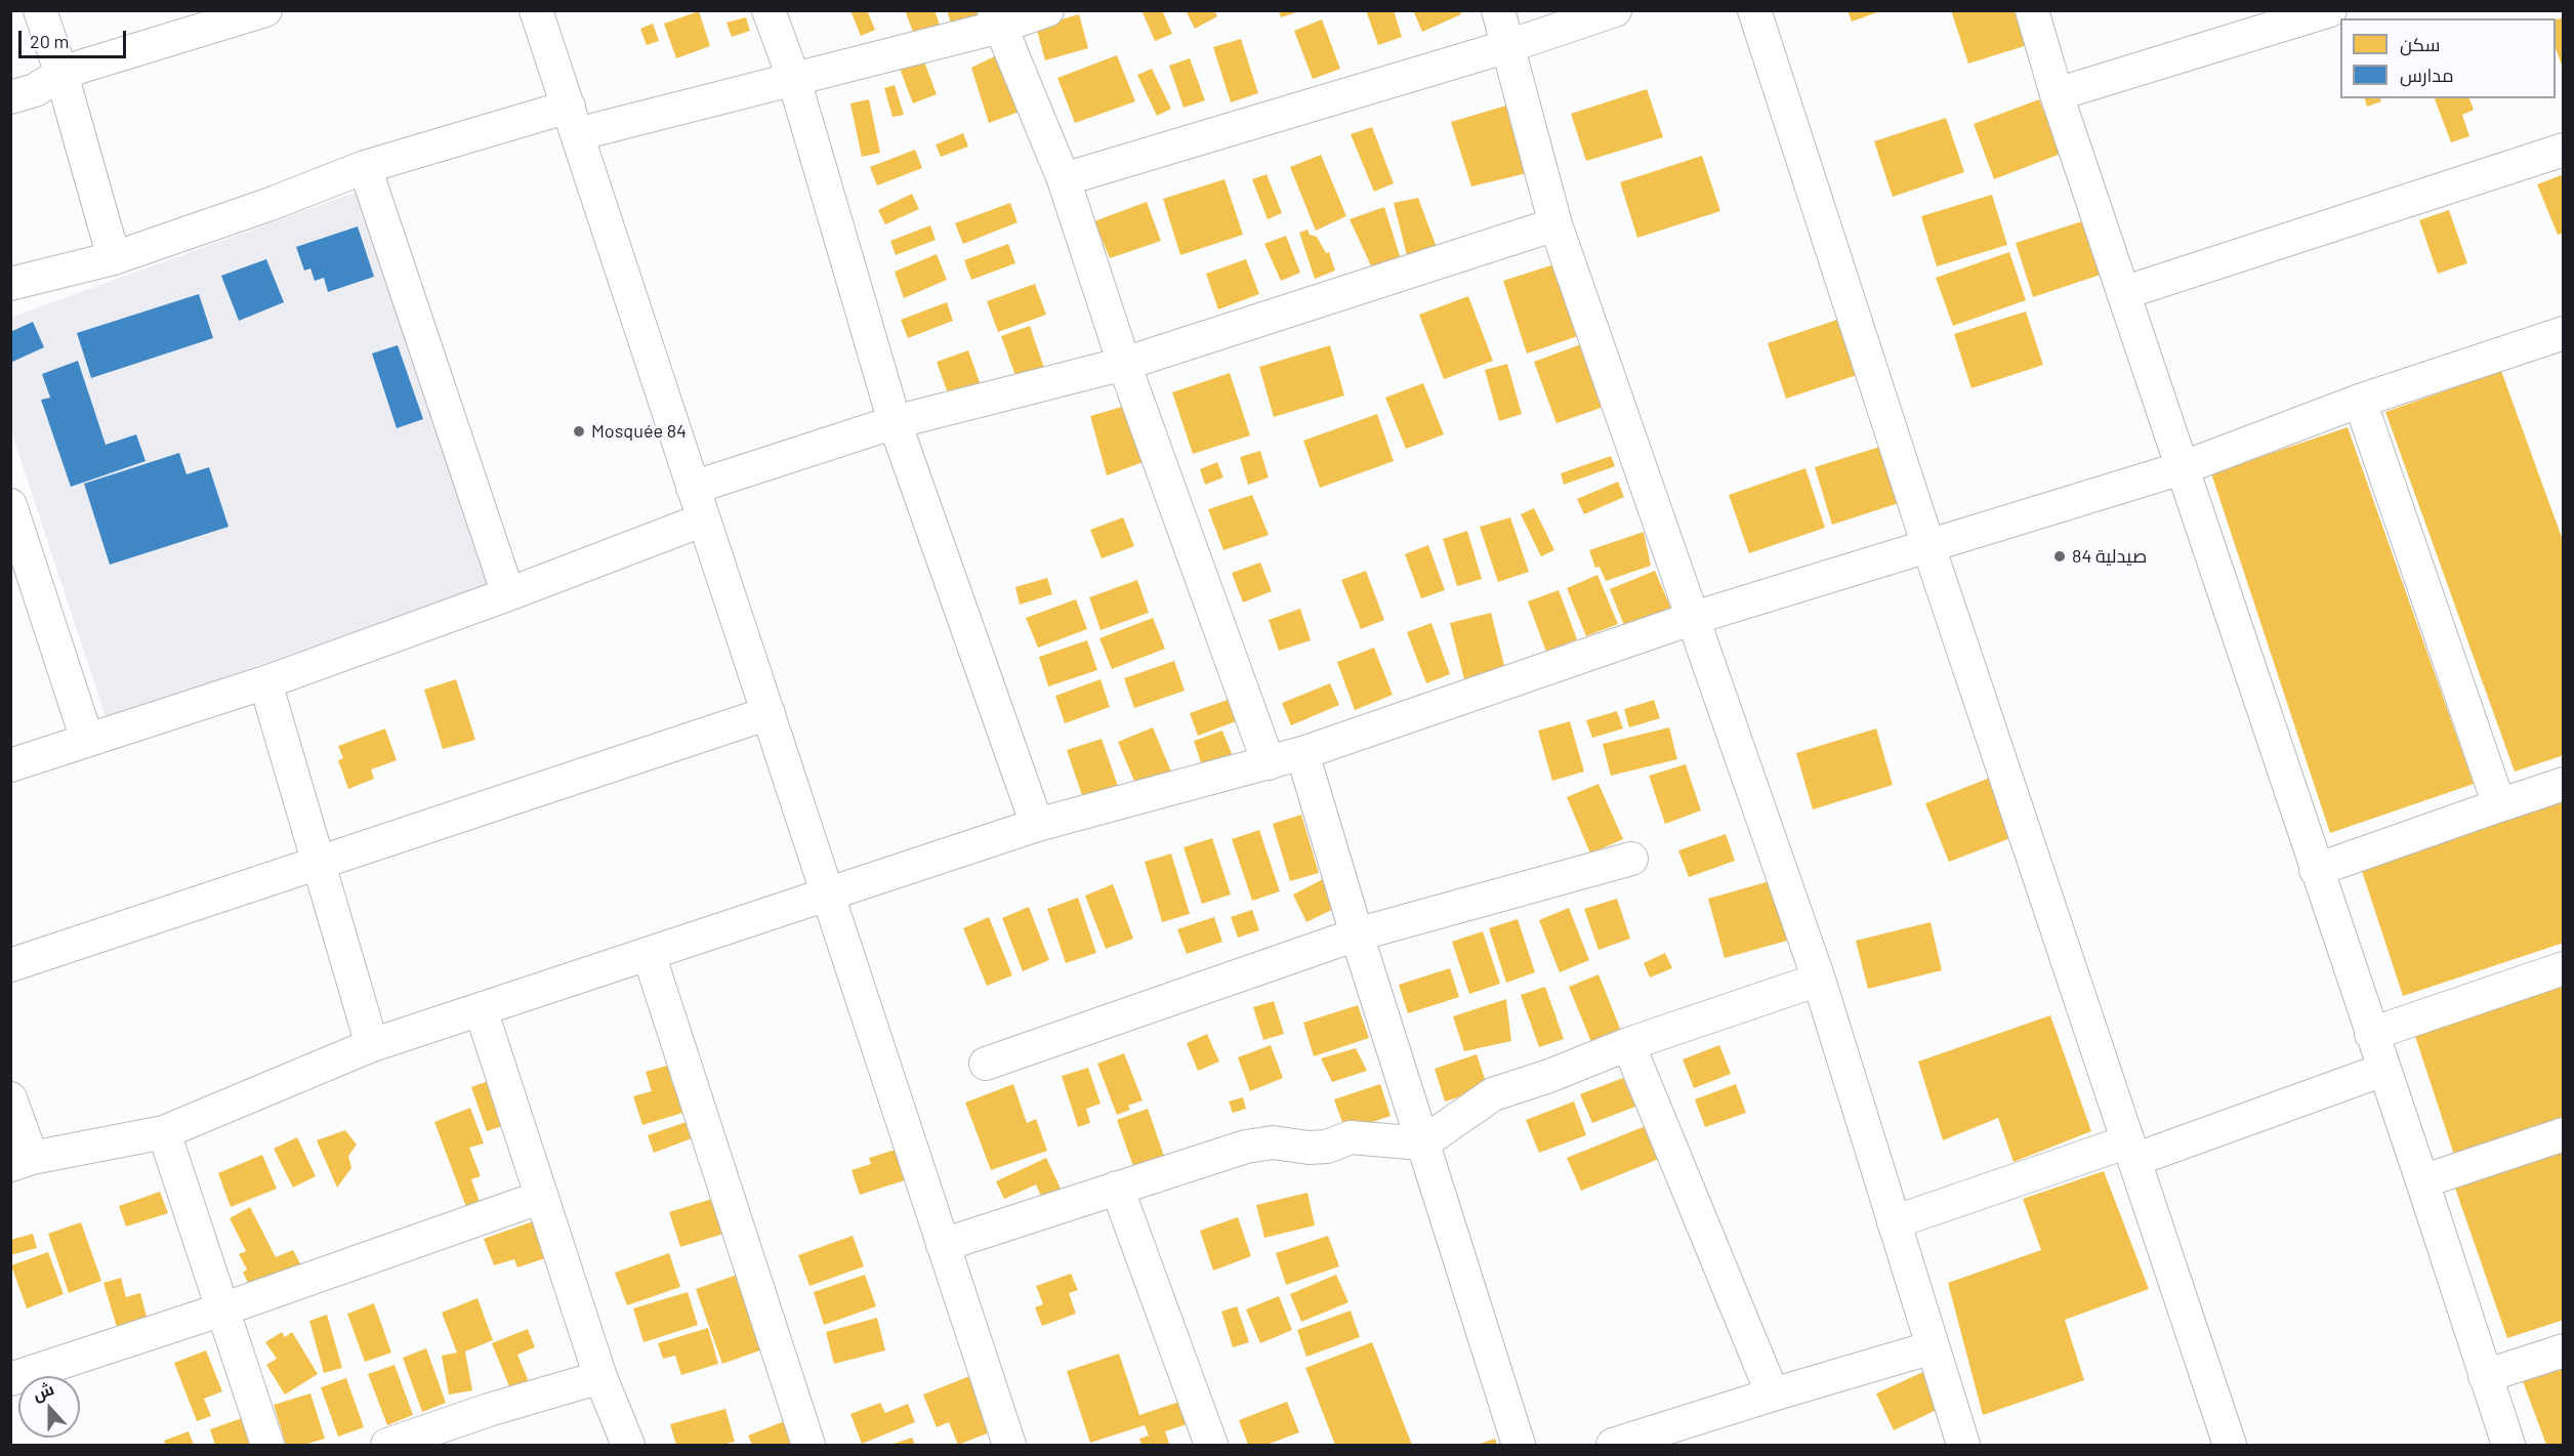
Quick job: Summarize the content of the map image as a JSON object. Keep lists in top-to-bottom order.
{
  "places": ["Mosquée 84", "84 صيدلية"],
  "legend": ["سكن", "مدارس"],
  "scale_bar": "20 m",
  "north": "top"
}
